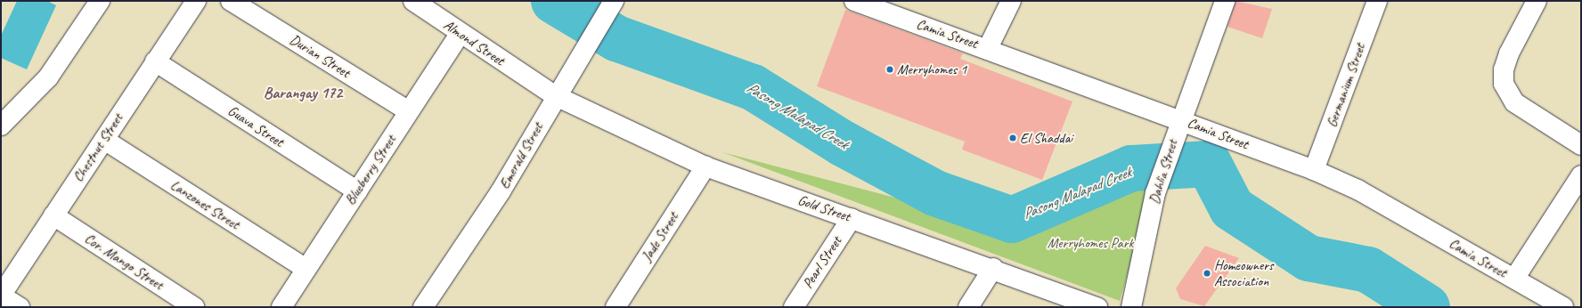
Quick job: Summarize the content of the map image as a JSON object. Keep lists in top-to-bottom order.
{
  "streets": {
    "street": [
      "Camia Street",
      "Almond Street",
      "Durian Street",
      "Germanium Street",
      "Guava Street",
      "Chestnut Street",
      "Emerald Street",
      "Blueberry Street",
      "Dahlia Street",
      "Lanzones Street",
      "Gold Street",
      "Jade Street",
      "Cor. Mango Street",
      "Pearl Street"
    ]
  },
  "crossings": [
    ["Camia Street", "Germanium Street"],
    ["Camia Street", "Dahlia Street"],
    ["Almond Street", "Emerald Street"],
    ["Almond Street", "Blueberry Street"],
    ["Almond Street", "Gold Street"],
    ["Durian Street", "Blueberry Street"],
    ["Guava Street", "Chestnut Street"],
    ["Guava Street", "Blueberry Street"],
    ["Chestnut Street", "Lanzones Street"],
    ["Chestnut Street", "Cor. Mango Street"],
    ["Emerald Street", "Gold Street"],
    ["Blueberry Street", "Lanzones Street"],
    ["Gold Street", "Jade Street"],
    ["Gold Street", "Pearl Street"]
  ],
  "districts": ["Barangay 172"],
  "water": ["Pasong Malapad Creek"],
  "parks": ["Merryhomes Park"],
  "places": ["Merryhomes 1", "El Shaddai", "Homeowners Association"]
}
